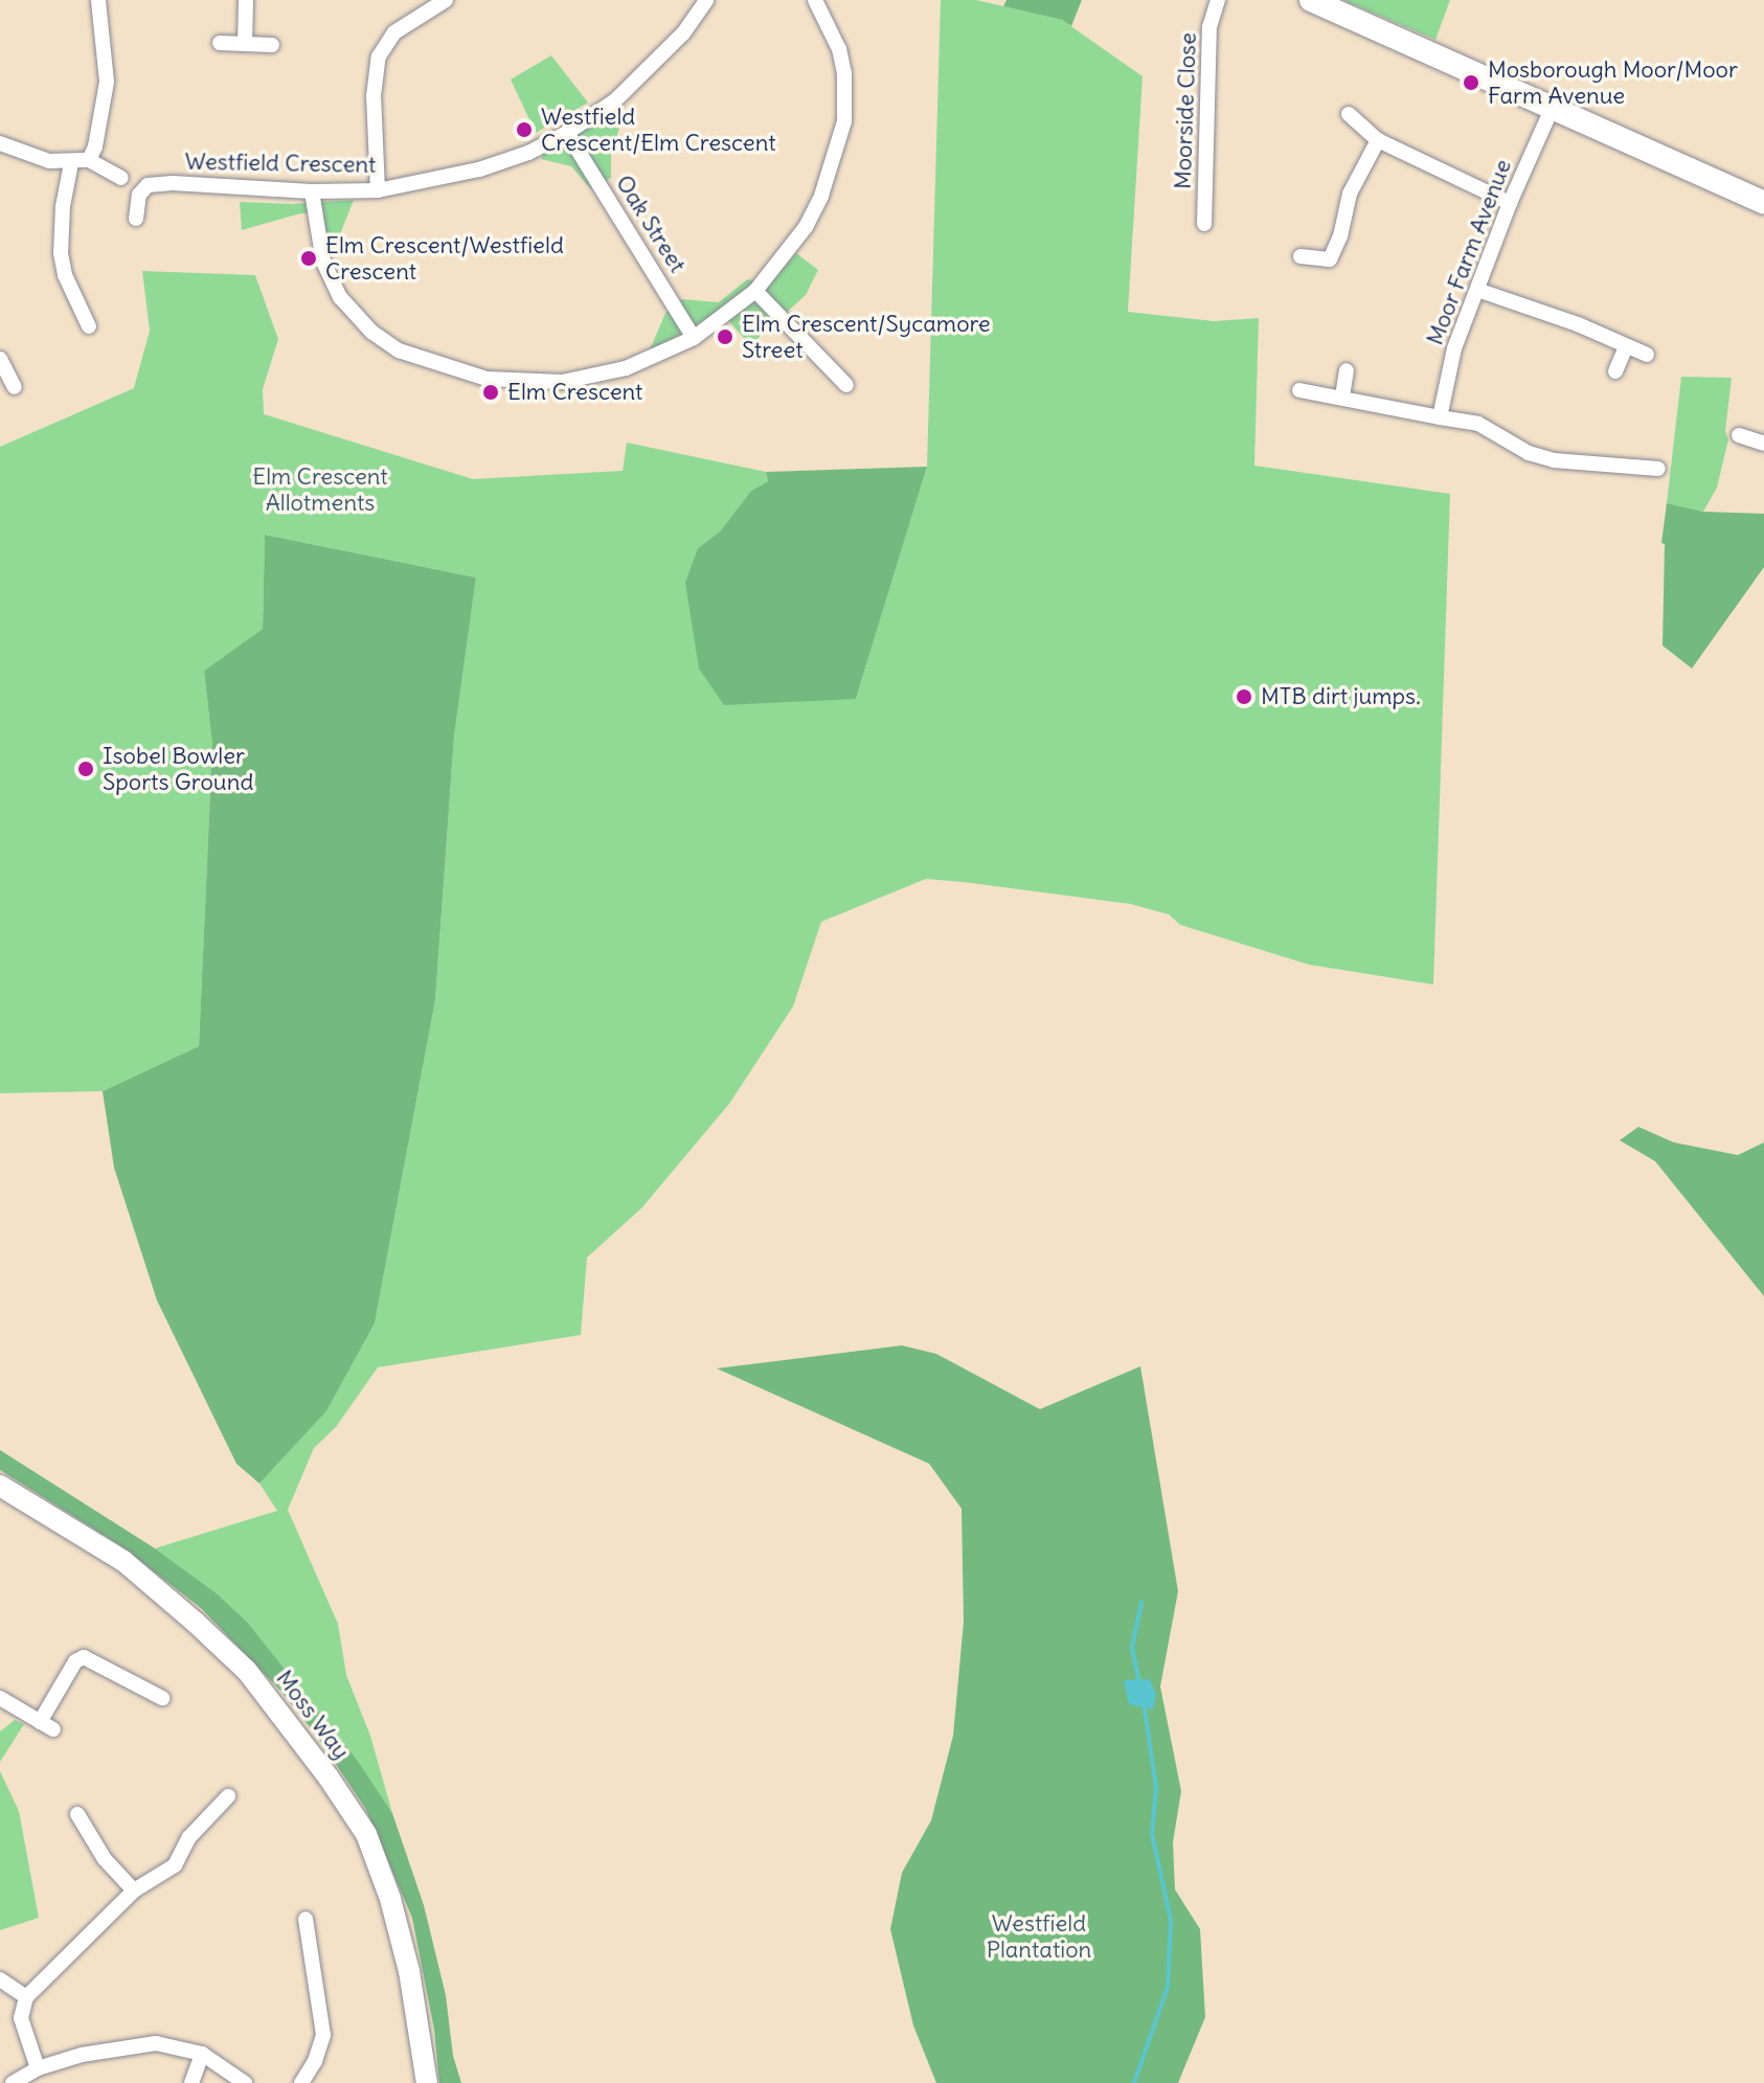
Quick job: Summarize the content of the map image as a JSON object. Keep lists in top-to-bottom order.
{
  "streets": {
    "street": [
      "Moorside Close",
      "Westfield Crescent",
      "Oak Street",
      "Moor Farm Avenue",
      "Moss Way"
    ]
  },
  "crossings": [
    ["Westfield Crescent", "Oak Street"]
  ],
  "parks": ["Elm Crescent Allotments", "Westfield Plantation"],
  "places": [
    "Mosborough Moor/Moor Farm Avenue",
    "Westfield Crescent/Elm Crescent",
    "Elm Crescent/Westfield Crescent",
    "Elm Crescent/Sycamore Street",
    "Elm Crescent",
    "MTB dirt jumps.",
    "Isobel Bowler Sports Ground"
  ]
}
